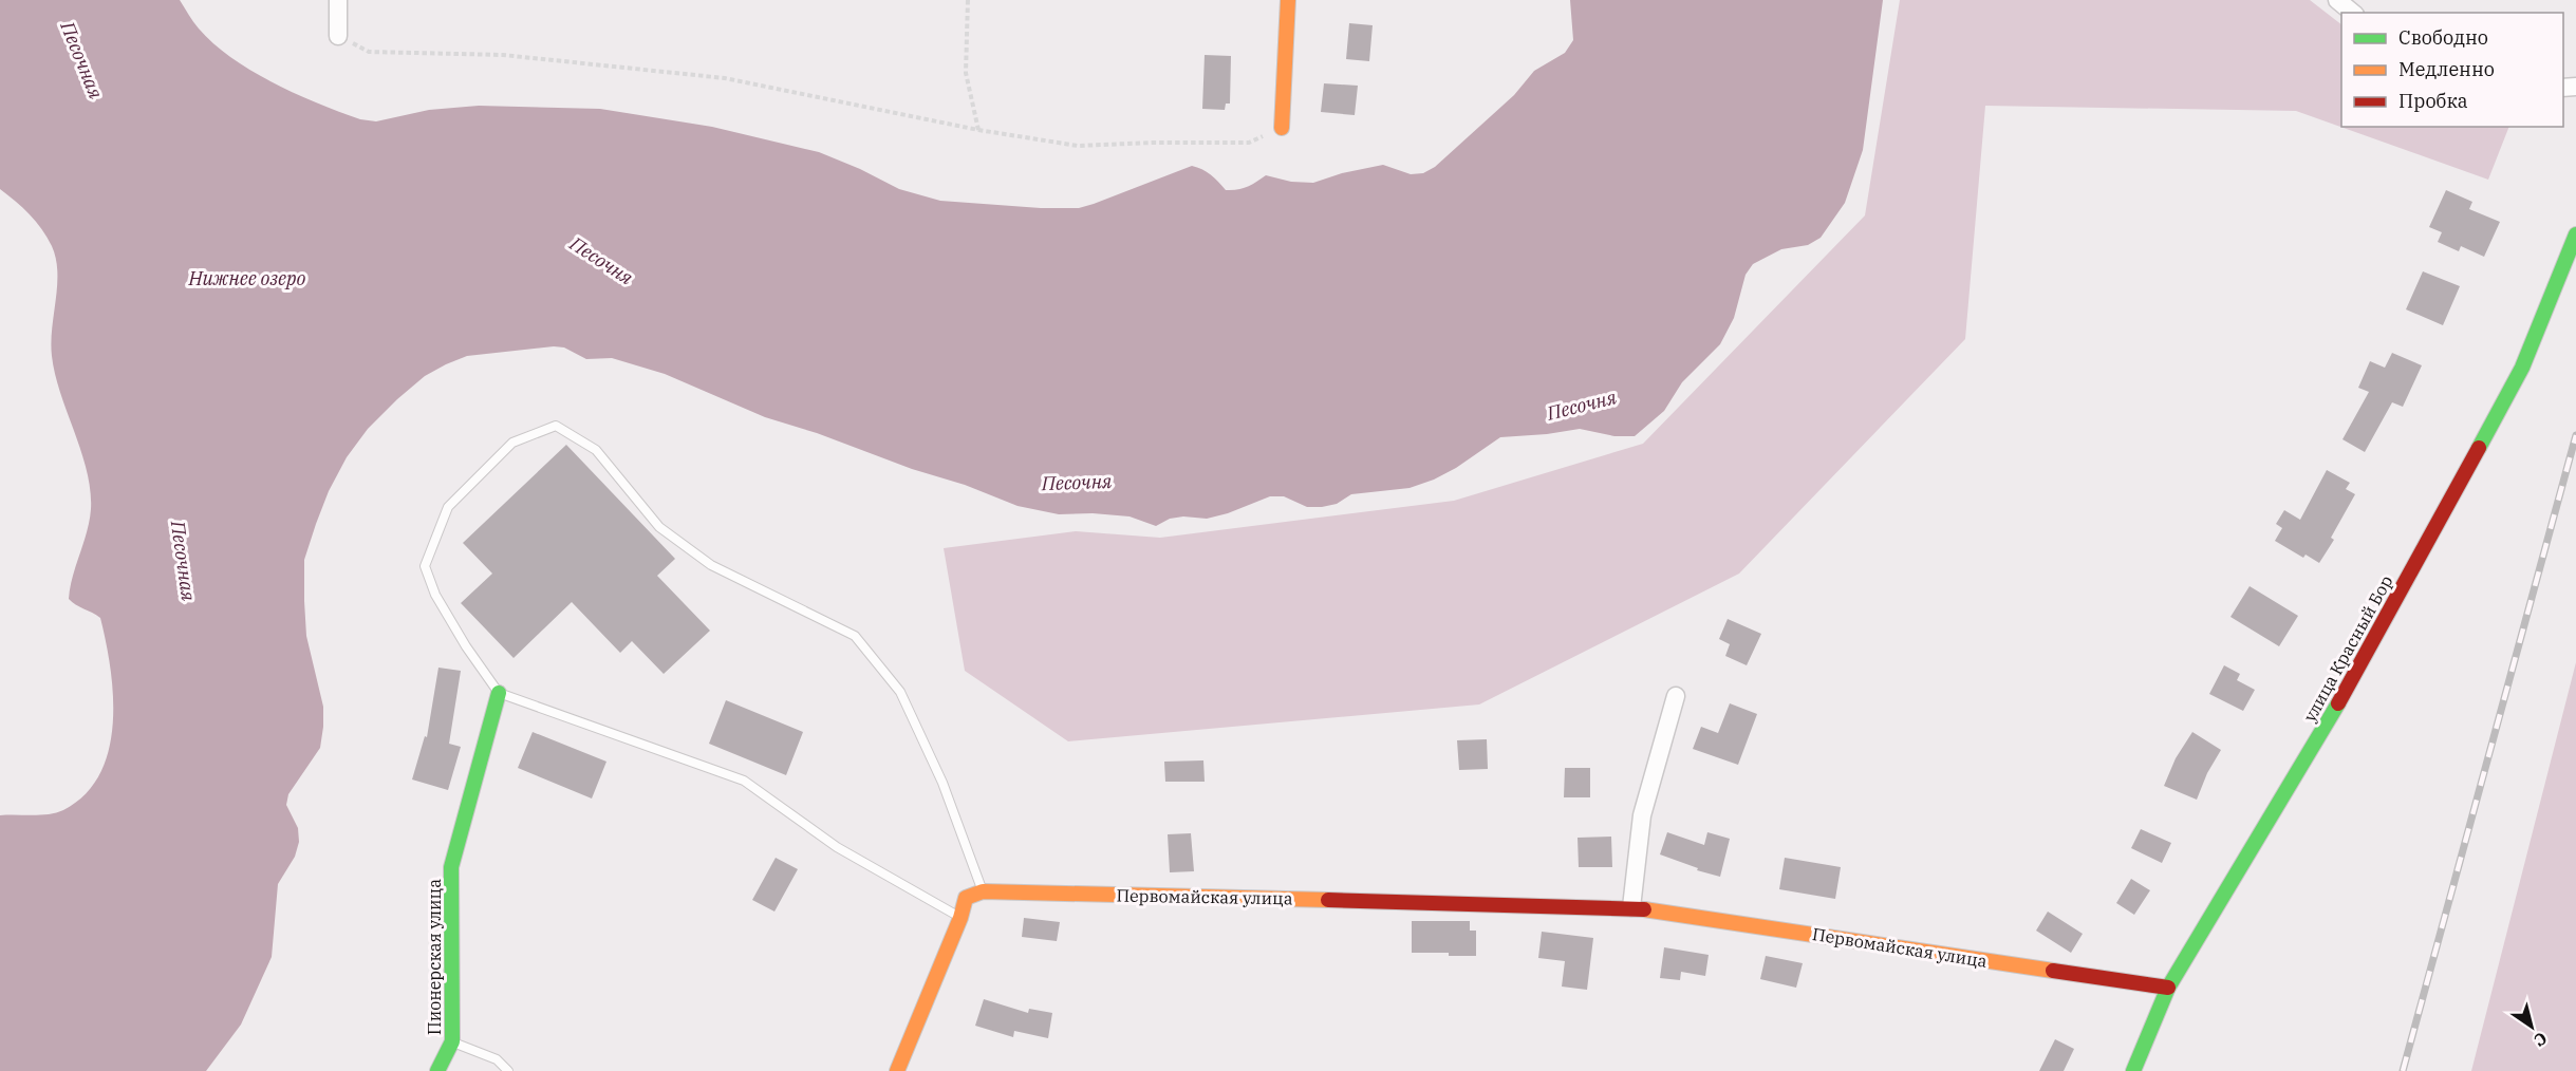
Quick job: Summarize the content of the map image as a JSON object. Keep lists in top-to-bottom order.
{
  "streets": {
    "street": ["улица Красный Бор", "Первомайская улица", "Пионерская улица"]
  },
  "crossings": [
    ["улица Красный Бор", "Первомайская улица"]
  ],
  "water": ["Песочная", "Песочня", "Нижнее озеро"],
  "legend": ["Свободно", "Медленно", "Пробка"],
  "north": "bottom right"
}
